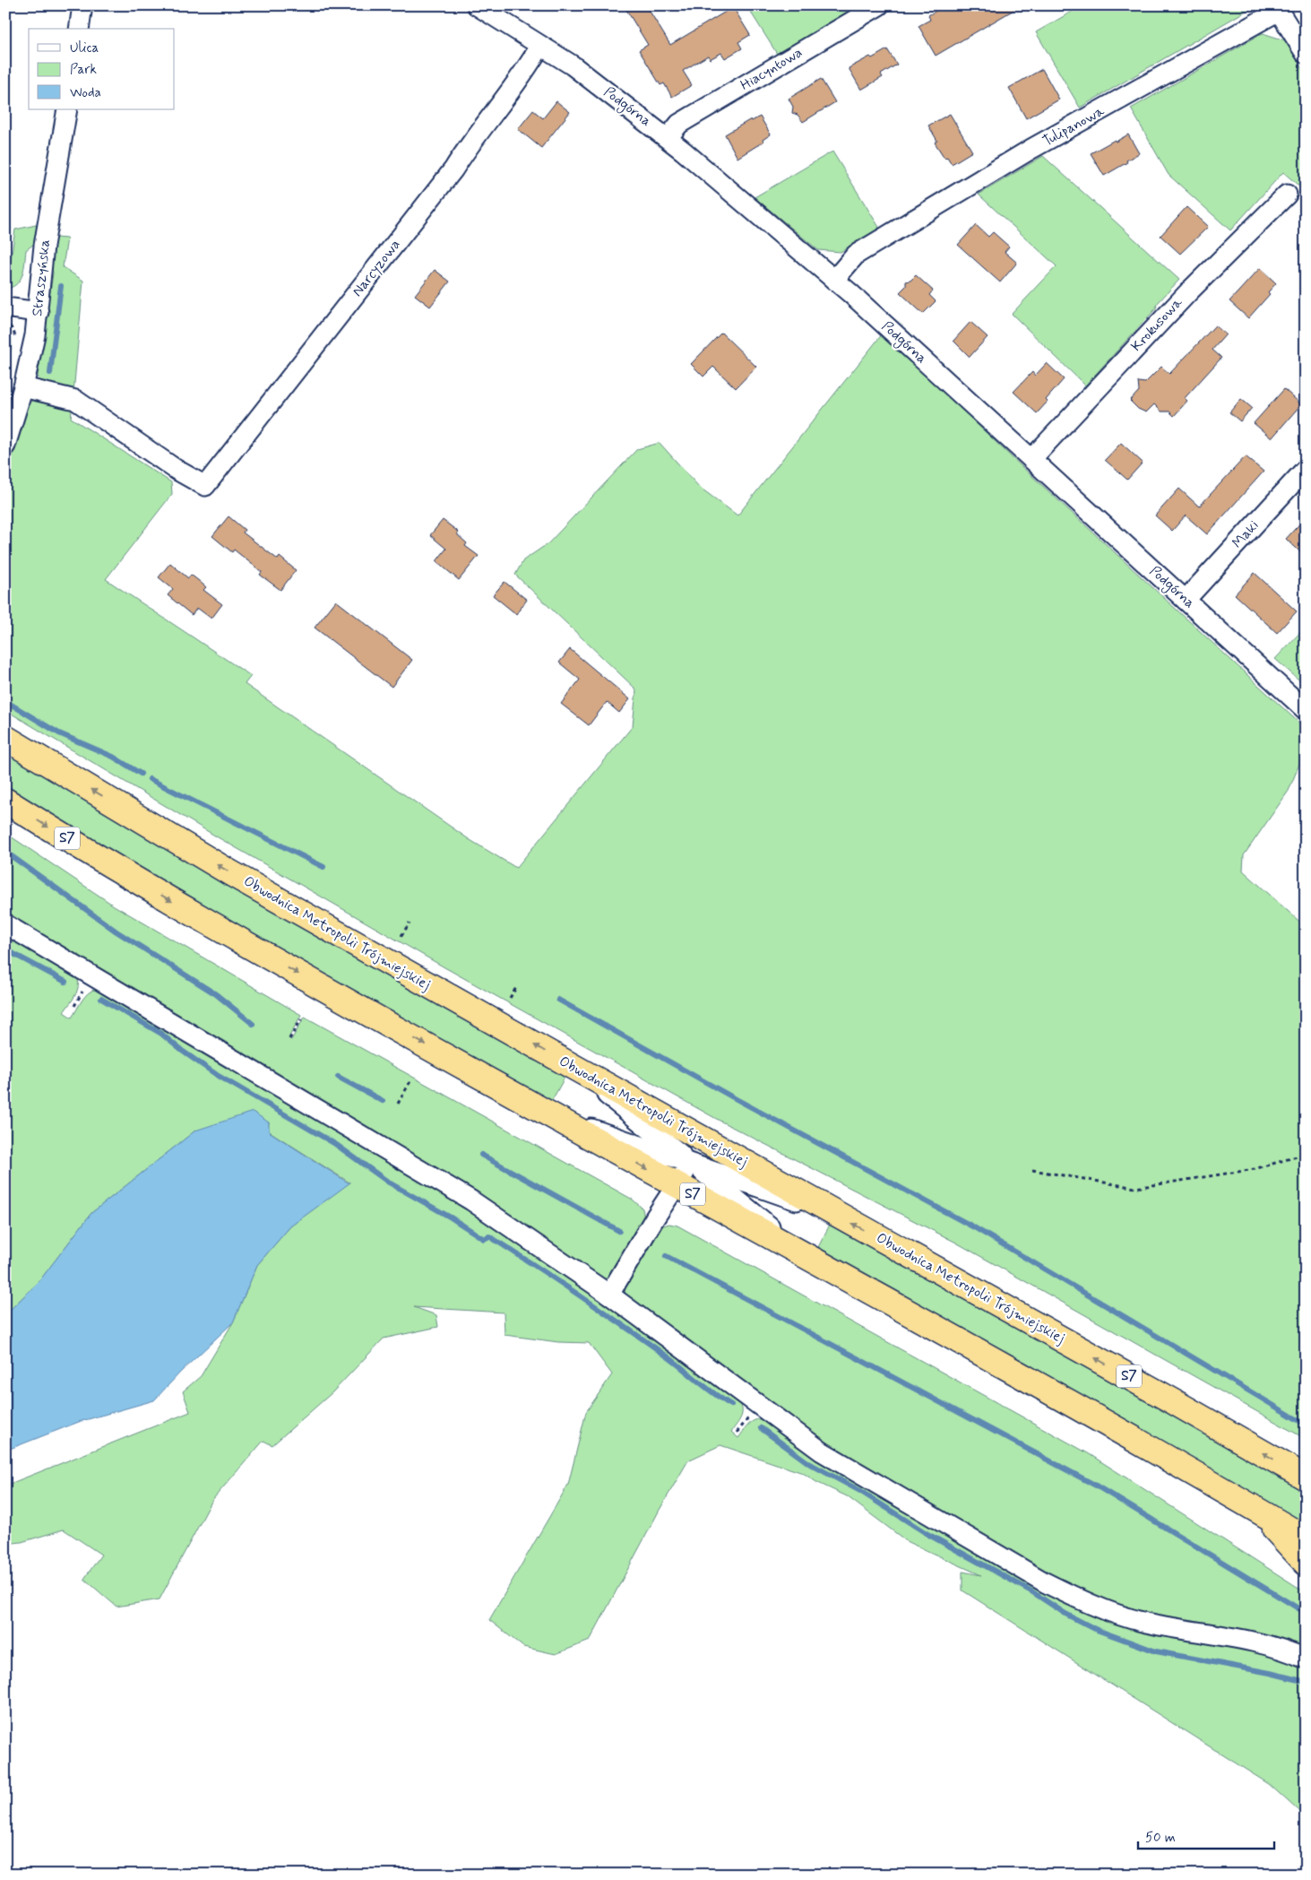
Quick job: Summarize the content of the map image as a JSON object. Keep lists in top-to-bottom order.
{
  "streets": {
    "highway": ["S7", "Obwodnica Metropolii Trójmiejskiej"],
    "street": [
      "Hiacyntowa",
      "Podgórna",
      "Tulipanowa",
      "Narcyzowa",
      "Straszyńska",
      "Krokusowa",
      "Maki"
    ]
  },
  "crossings": [
    ["Hiacyntowa", "Podgórna"],
    ["Podgórna", "Tulipanowa"],
    ["Podgórna", "Narcyzowa"],
    ["Podgórna", "Krokusowa"],
    ["Podgórna", "Maki"],
    ["Narcyzowa", "Straszyńska"]
  ],
  "legend": ["Ulica", "Park", "Woda"],
  "scale_bar": "50 m"
}
